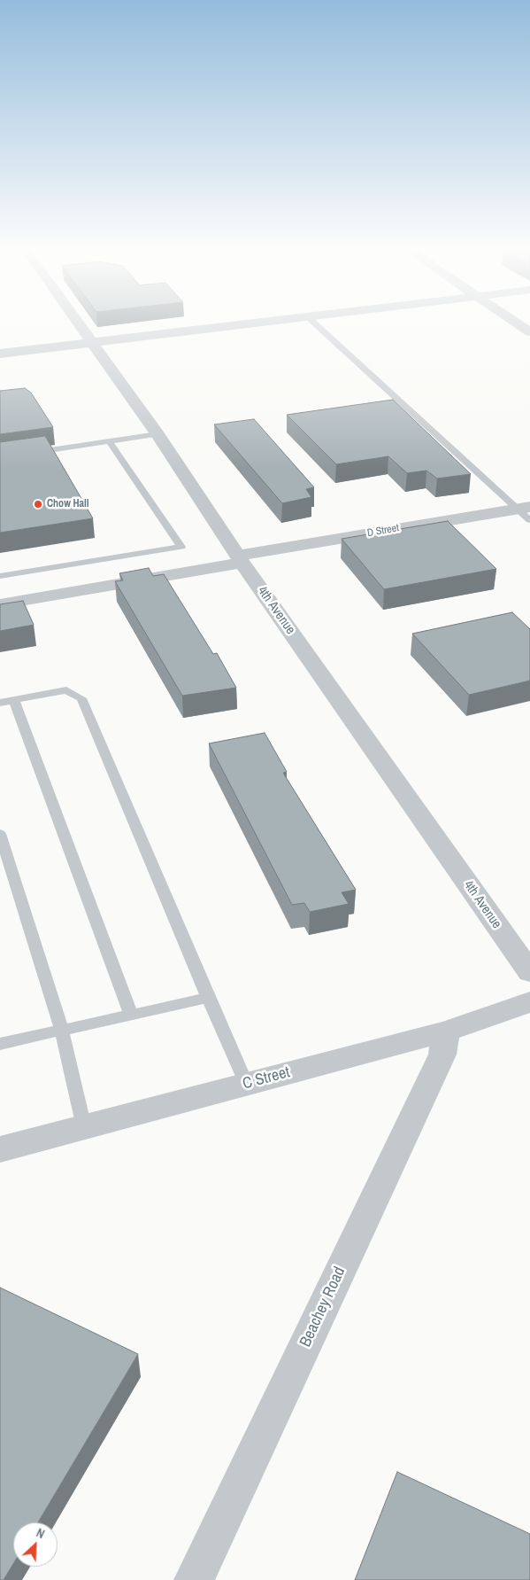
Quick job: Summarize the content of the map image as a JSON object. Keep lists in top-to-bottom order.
{
  "streets": {
    "street": [
      "D Street",
      "4th Avenue",
      "C Street",
      "Beachey Road"
    ]
  },
  "crossings": [
    ["D Street", "4th Avenue"],
    ["C Street", "Beachey Road"]
  ],
  "places": ["Chow Hall"],
  "north": "top right"
}
